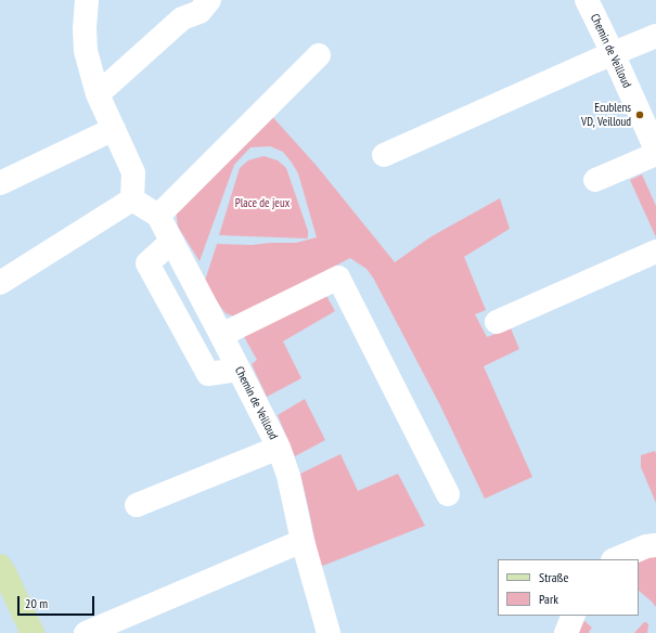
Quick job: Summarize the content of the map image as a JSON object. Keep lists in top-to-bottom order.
{
  "streets": {
    "street": ["Chemin de Veilloud"]
  },
  "parks": ["Place de jeux"],
  "places": ["Ecublens VD, Veilloud"],
  "legend": ["Straße", "Park"],
  "scale_bar": "20 m"
}
